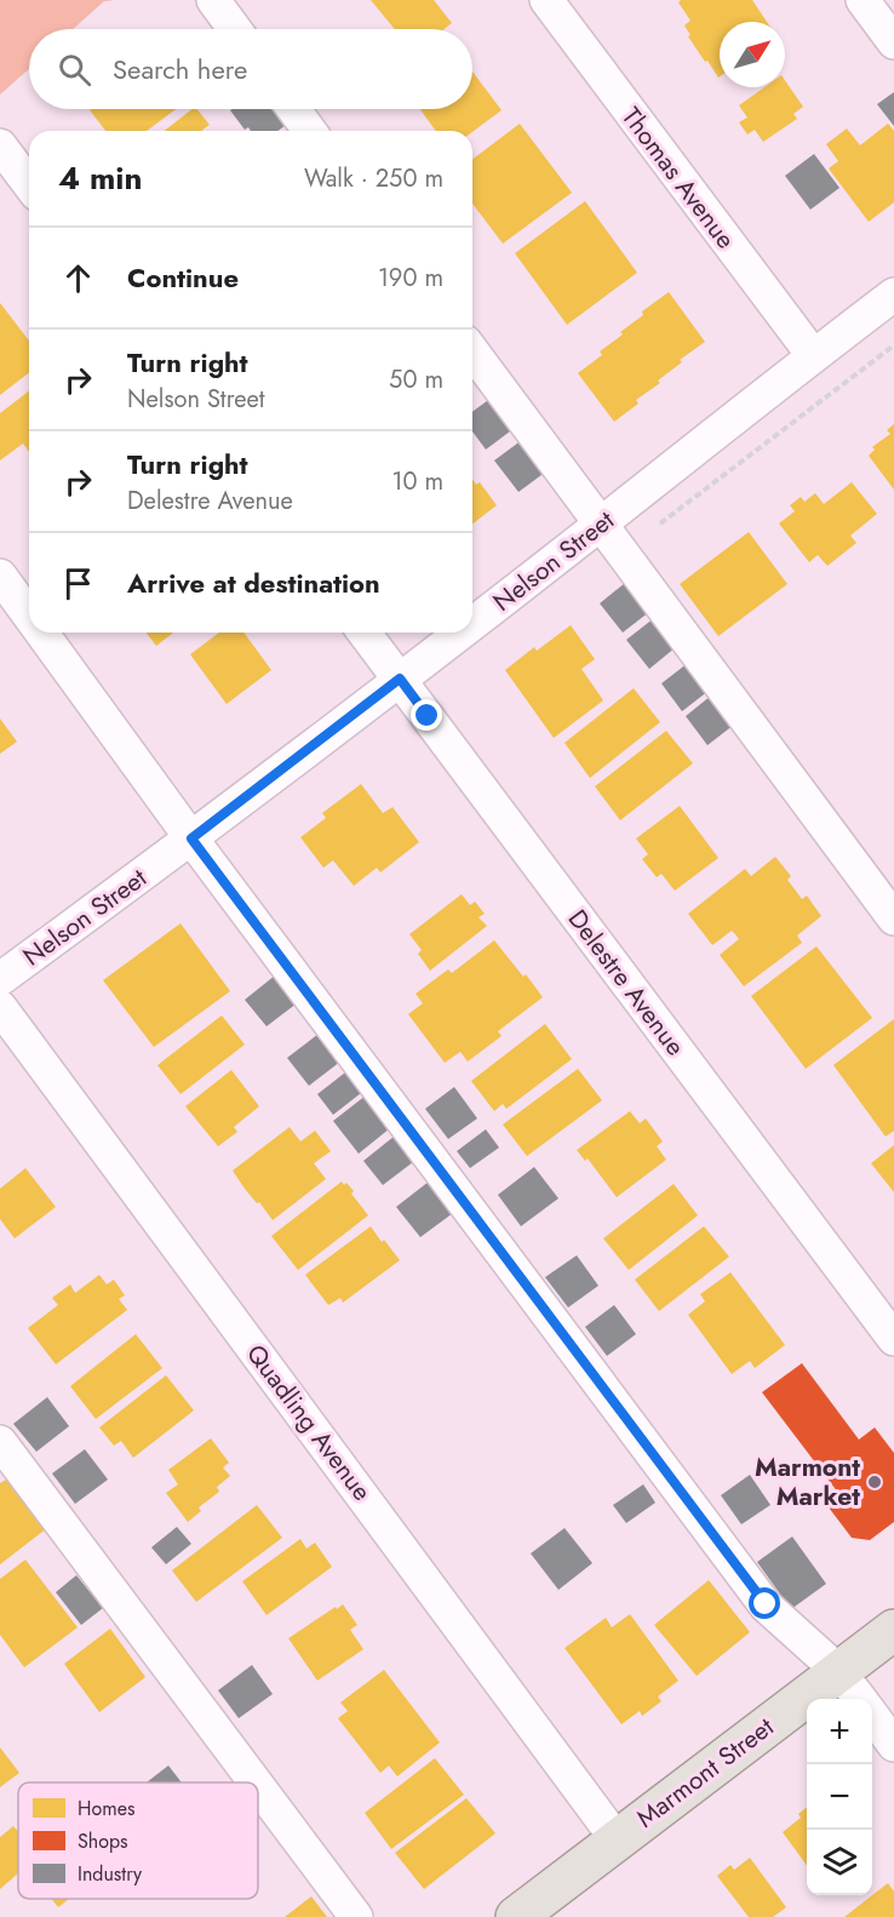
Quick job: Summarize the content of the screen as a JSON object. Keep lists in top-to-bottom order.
{
  "streets": {
    "main road": ["Marmont Street"],
    "street": [
      "Thomas Avenue",
      "Nelson Street",
      "Delestre Avenue",
      "Quadling Avenue"
    ]
  },
  "crossings": [
    ["Thomas Avenue", "Nelson Street"],
    ["Nelson Street", "Delestre Avenue"],
    ["Quadling Avenue", "Marmont Street"]
  ],
  "places": ["Marmont Market"],
  "legend": ["Homes", "Shops", "Industry"],
  "north": "top right",
  "page": {
    "search": "Search here",
    "heading": ["4 min", "Walk · 250 m"],
    "list": [
      ["Continue", "190 m"],
      ["Turn right", "Nelson Street", "50 m"],
      ["Turn right", "Delestre Avenue", "10 m"],
      "Arrive at destination"
    ],
    "map_buttons": ["+", "−"]
  }
}
